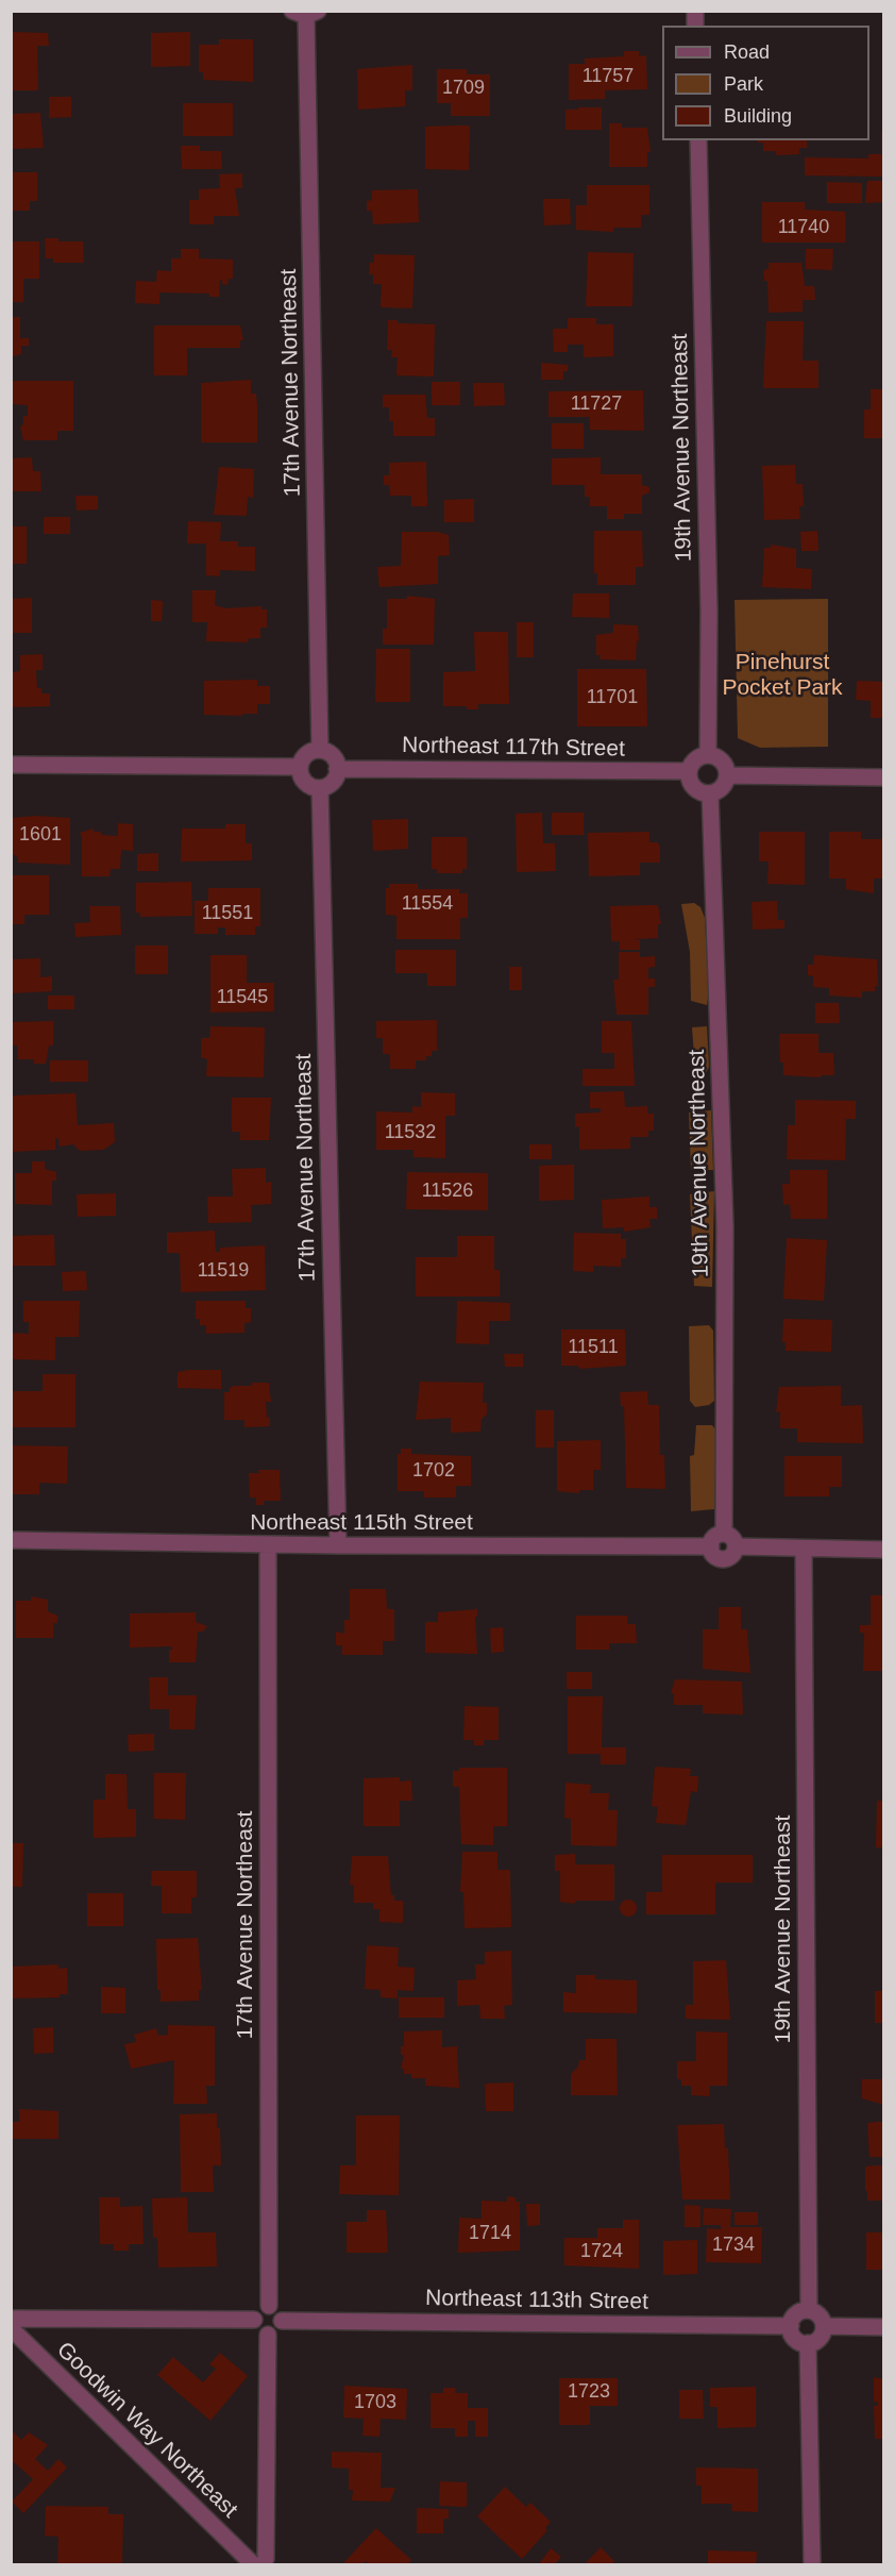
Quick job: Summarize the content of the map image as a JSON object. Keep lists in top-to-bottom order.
{
  "streets": {
    "street": [
      "17th Avenue Northeast",
      "19th Avenue Northeast",
      "Northeast 117th Street",
      "Northeast 115th Street",
      "Northeast 113th Street",
      "Goodwin Way Northeast"
    ]
  },
  "crossings": [
    ["17th Avenue Northeast", "Northeast 117th Street"],
    ["17th Avenue Northeast", "Northeast 115th Street"],
    ["17th Avenue Northeast", "Northeast 113th Street"],
    ["19th Avenue Northeast", "Northeast 117th Street"],
    ["19th Avenue Northeast", "Northeast 115th Street"],
    ["19th Avenue Northeast", "Northeast 113th Street"]
  ],
  "parks": ["Pinehurst Pocket Park"],
  "house_numbers": [
    "11757",
    "1709",
    "11740",
    "11727",
    "11701",
    "1601",
    "11554",
    "11551",
    "11545",
    "11532",
    "11526",
    "11519",
    "11511",
    "1702",
    "1714",
    "1734",
    "1724",
    "1723",
    "1703"
  ],
  "legend": ["Road", "Park", "Building"]
}
